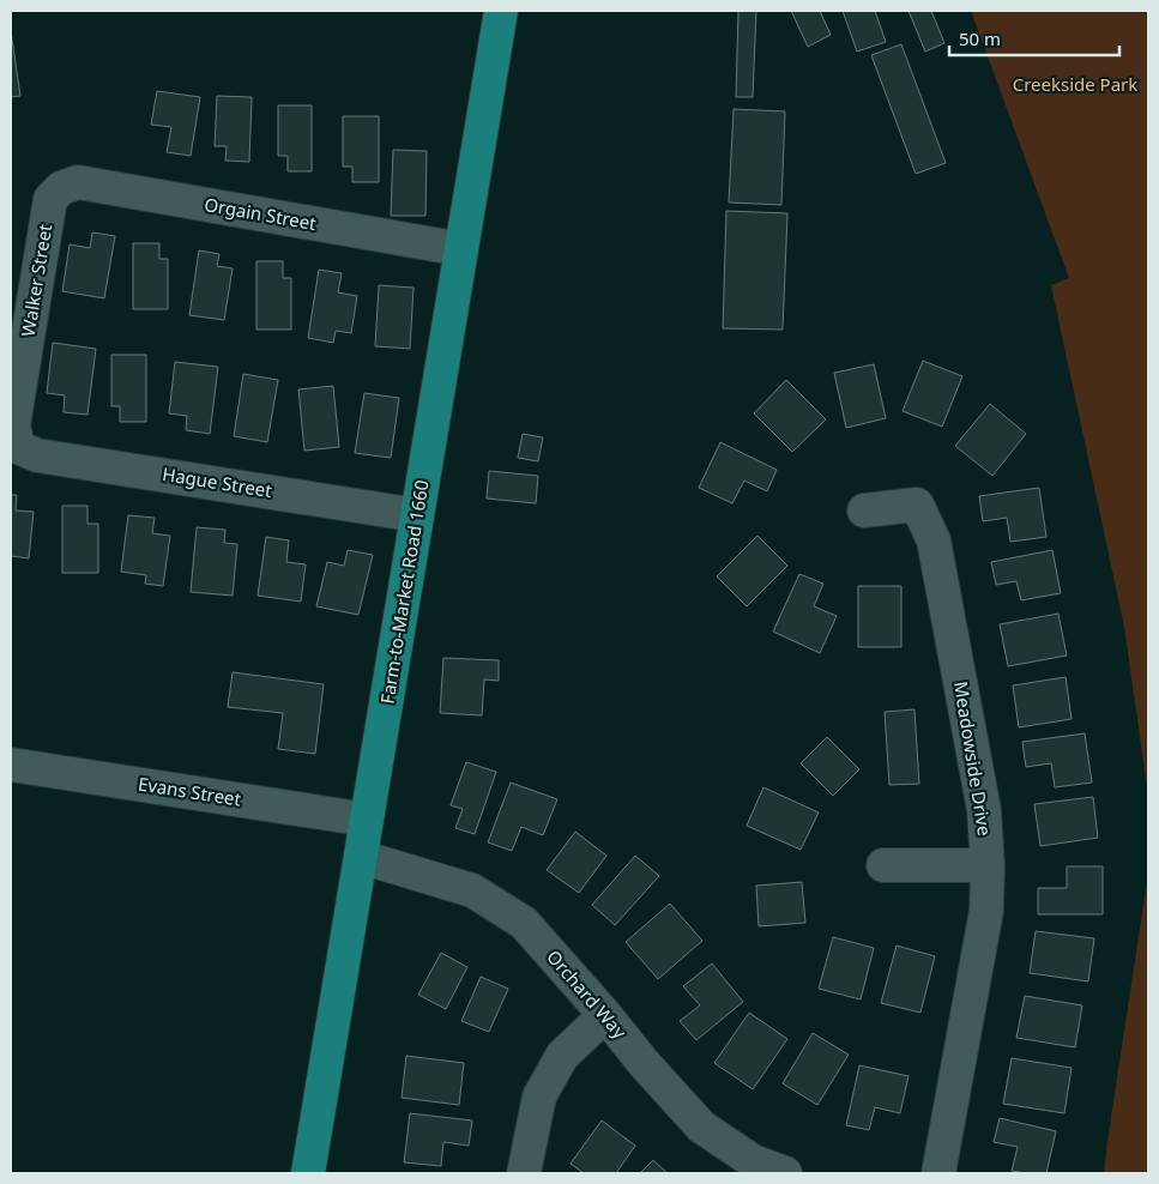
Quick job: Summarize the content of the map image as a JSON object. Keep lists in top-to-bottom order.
{
  "streets": {
    "main road": ["Farm-to-Market Road 1660"],
    "street": [
      "Orgain Street",
      "Walker Street",
      "Hague Street",
      "Meadowside Drive",
      "Evans Street",
      "Orchard Way"
    ]
  },
  "crossings": [
    ["Orgain Street", "Walker Street"],
    ["Orgain Street", "Farm-to-Market Road 1660"],
    ["Walker Street", "Hague Street"],
    ["Hague Street", "Farm-to-Market Road 1660"],
    ["Farm-to-Market Road 1660", "Evans Street"],
    ["Farm-to-Market Road 1660", "Orchard Way"]
  ],
  "parks": ["Creekside Park"],
  "scale_bar": "50 m"
}
